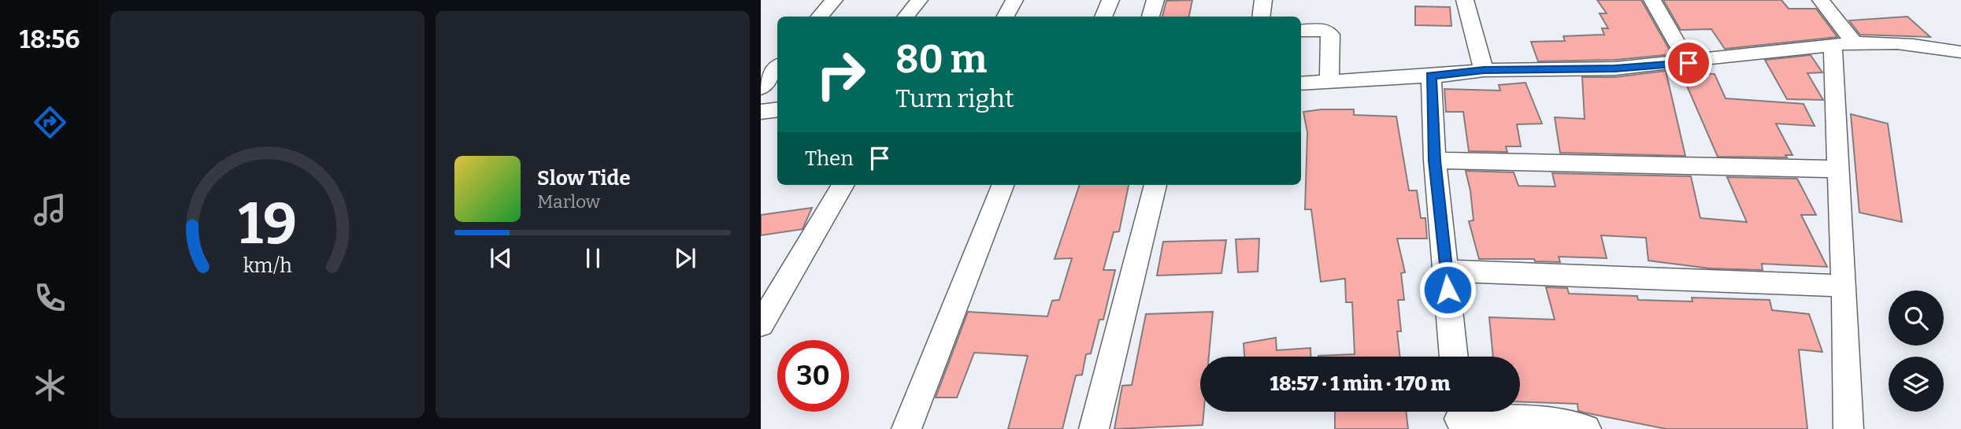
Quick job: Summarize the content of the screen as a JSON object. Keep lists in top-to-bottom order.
{
  "page": {
    "tabs": "18:56",
    "turn": ["80 m", "Turn right"],
    "then": "Then",
    "song": ["Slow Tide", "Marlow"],
    "limit": "30",
    "trip": "18:57 · 1 min · 170 m",
    "gauge": ["19", "km/h"]
  }
}
